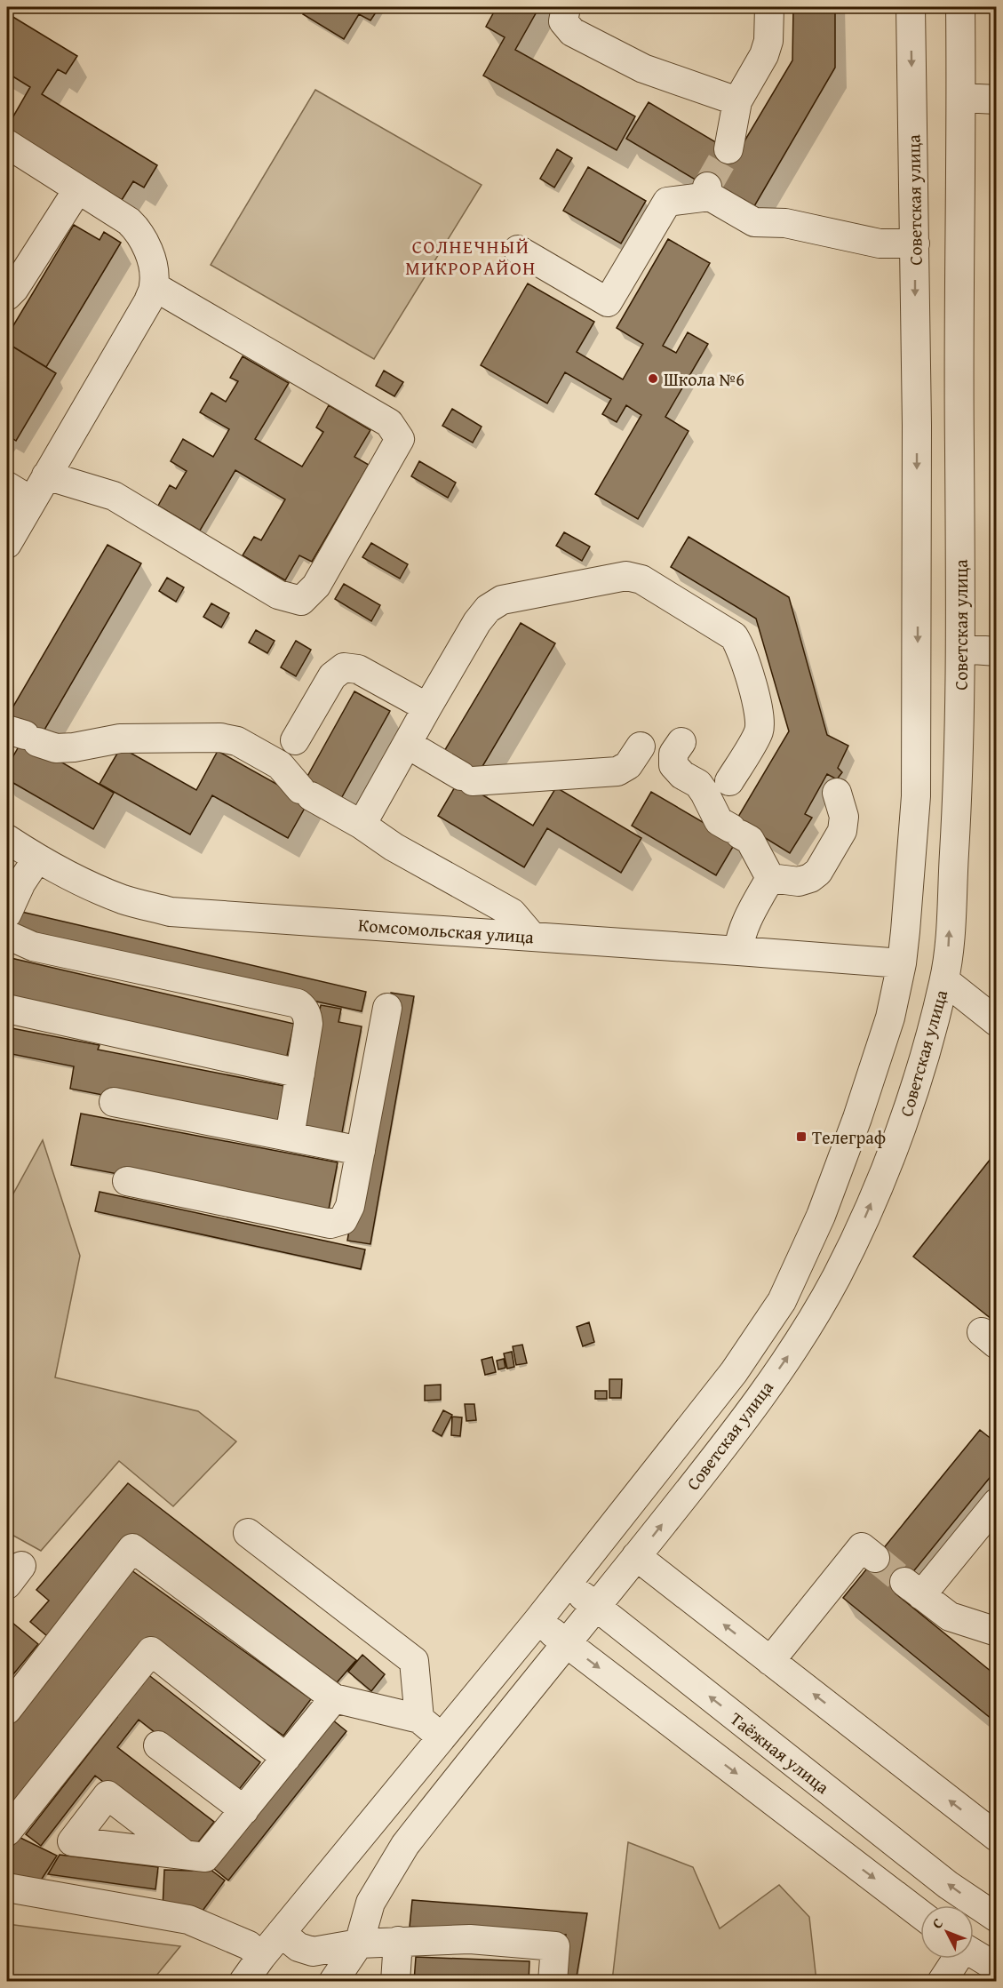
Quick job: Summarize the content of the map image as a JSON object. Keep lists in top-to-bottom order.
{
  "streets": {
    "street": ["Советская улица", "Комсомольская улица", "Таёжная улица"]
  },
  "crossings": [
    ["Советская улица", "Комсомольская улица"],
    ["Советская улица", "Таёжная улица"]
  ],
  "districts": ["СОЛНЕЧНЫЙ МИКРОРАЙОН"],
  "places": {
    "other": ["Школа №6"],
    "transit": ["Телеграф"]
  },
  "north": "top left"
}
